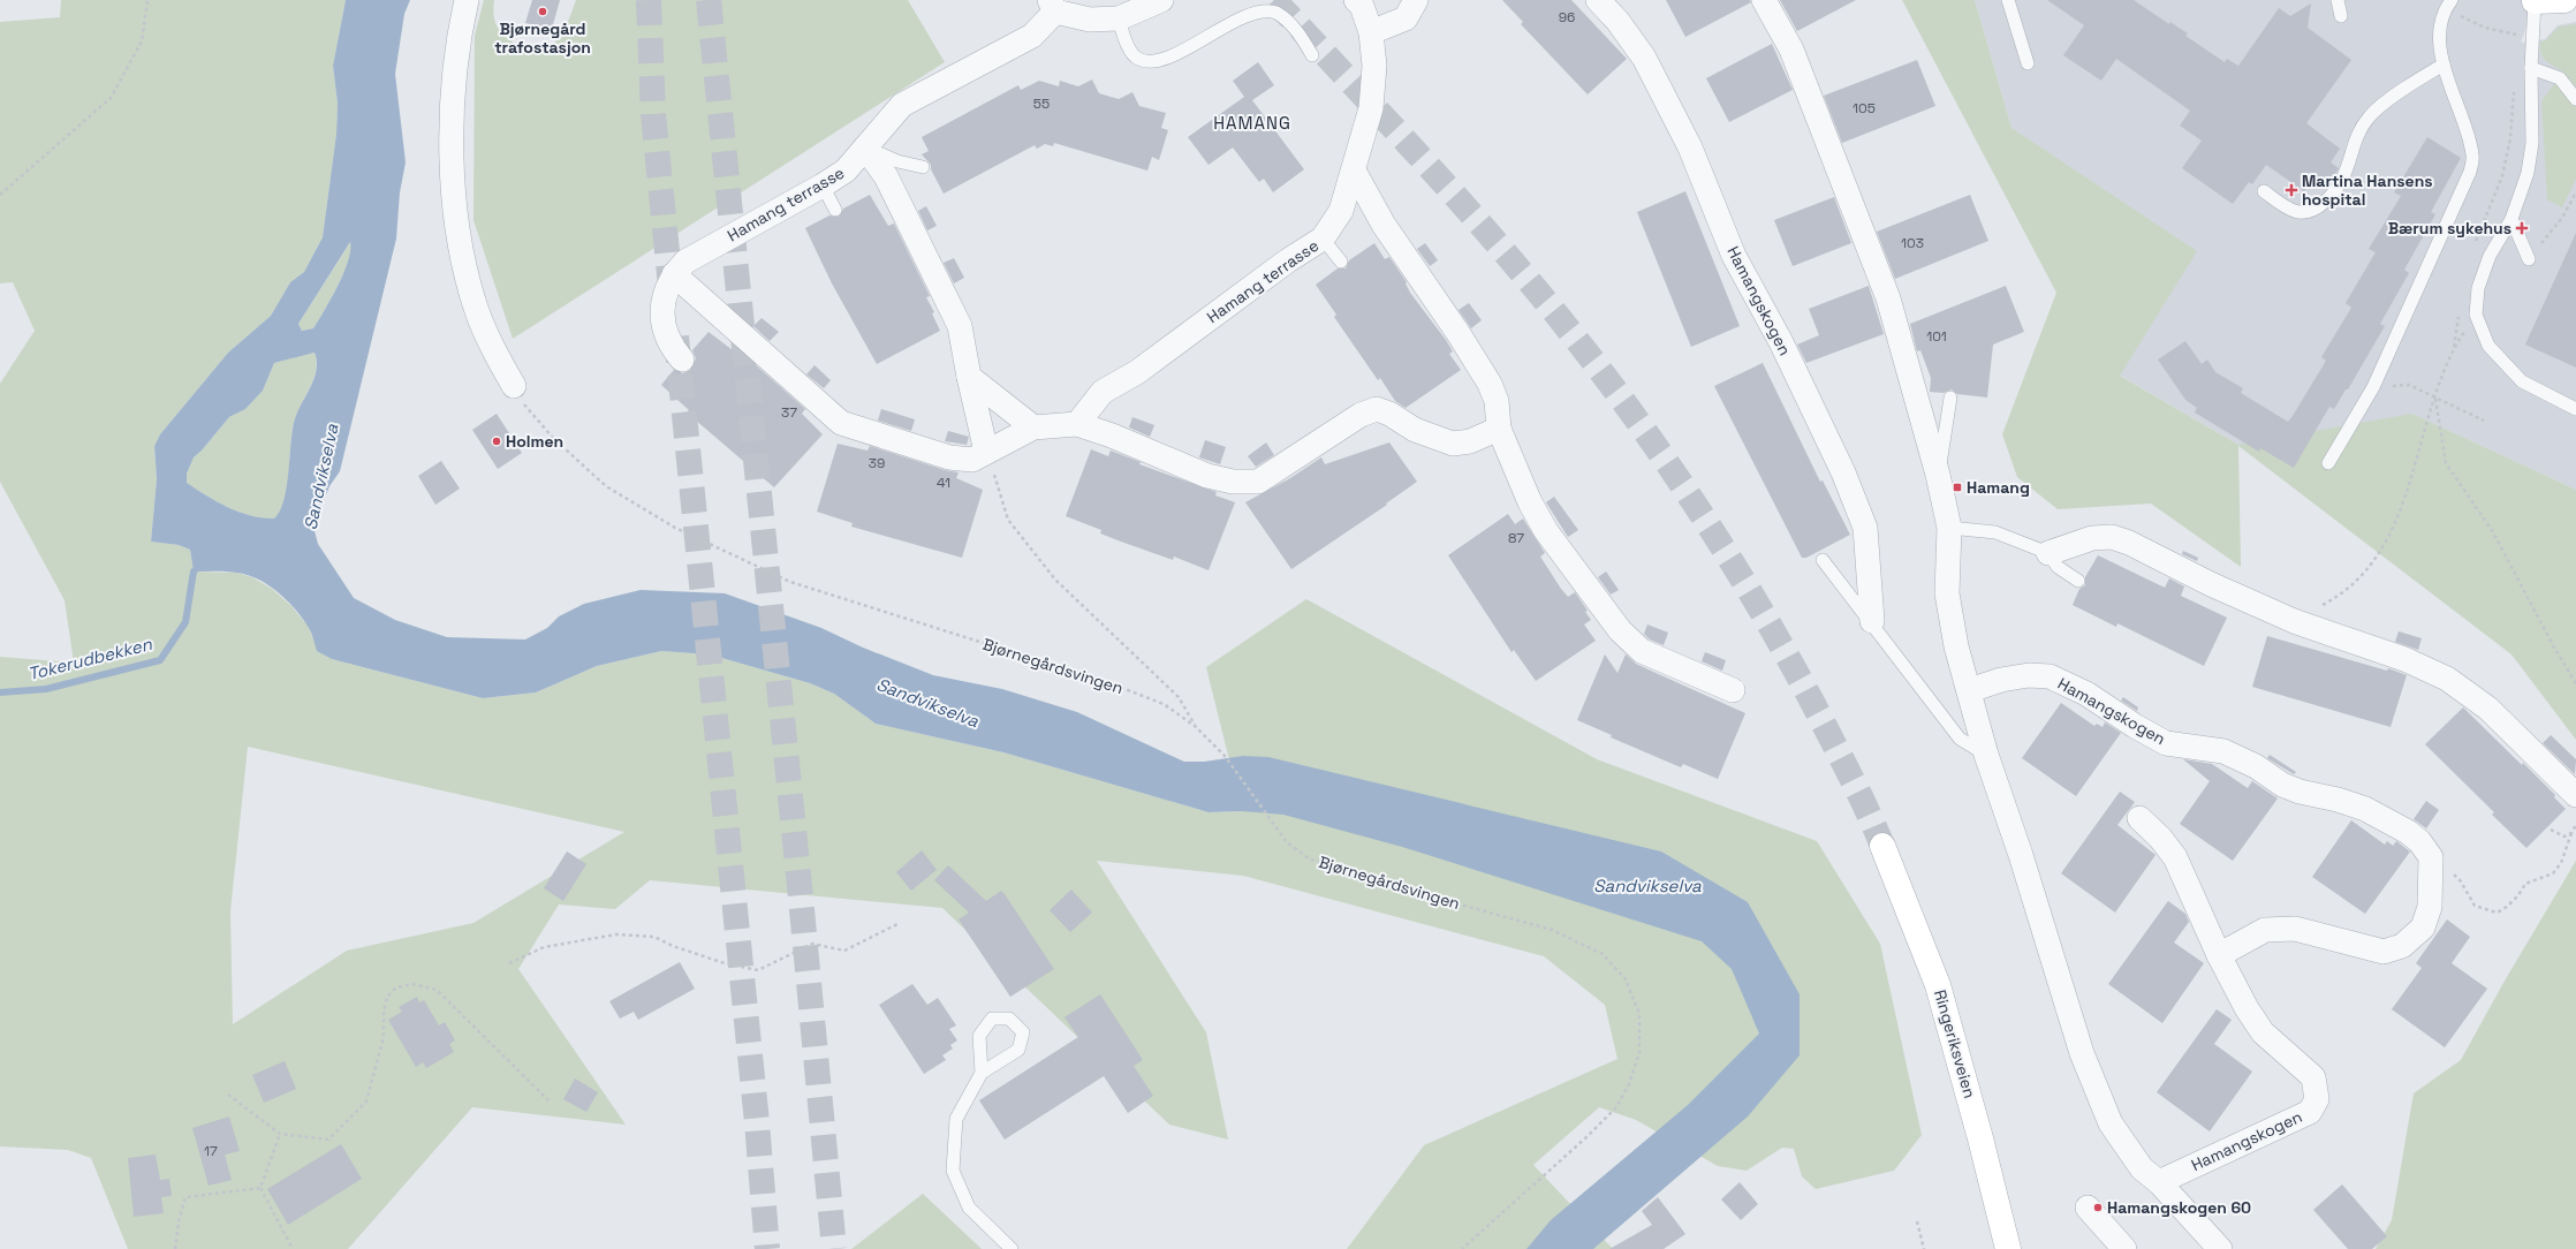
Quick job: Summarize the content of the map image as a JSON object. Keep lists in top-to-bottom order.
{
  "streets": {
    "main road": ["Ringeriksveien"],
    "street": ["Hamang terrasse", "Hamangskogen"],
    "path": ["Bjørnegårdsvingen"]
  },
  "districts": ["HAMANG"],
  "water": ["Sandvikselva", "Tokerudbekken"],
  "places": {
    "other": ["Bjørnegård trafostasjon", "Holmen", "Hamangskogen 60"],
    "health": ["Martina Hansens hospital", "Bærum sykehus"],
    "transit": ["Hamang"]
  },
  "house_numbers": [
    "96",
    "55",
    "105",
    "103",
    "101",
    "37",
    "39",
    "41",
    "87",
    "17"
  ]
}
